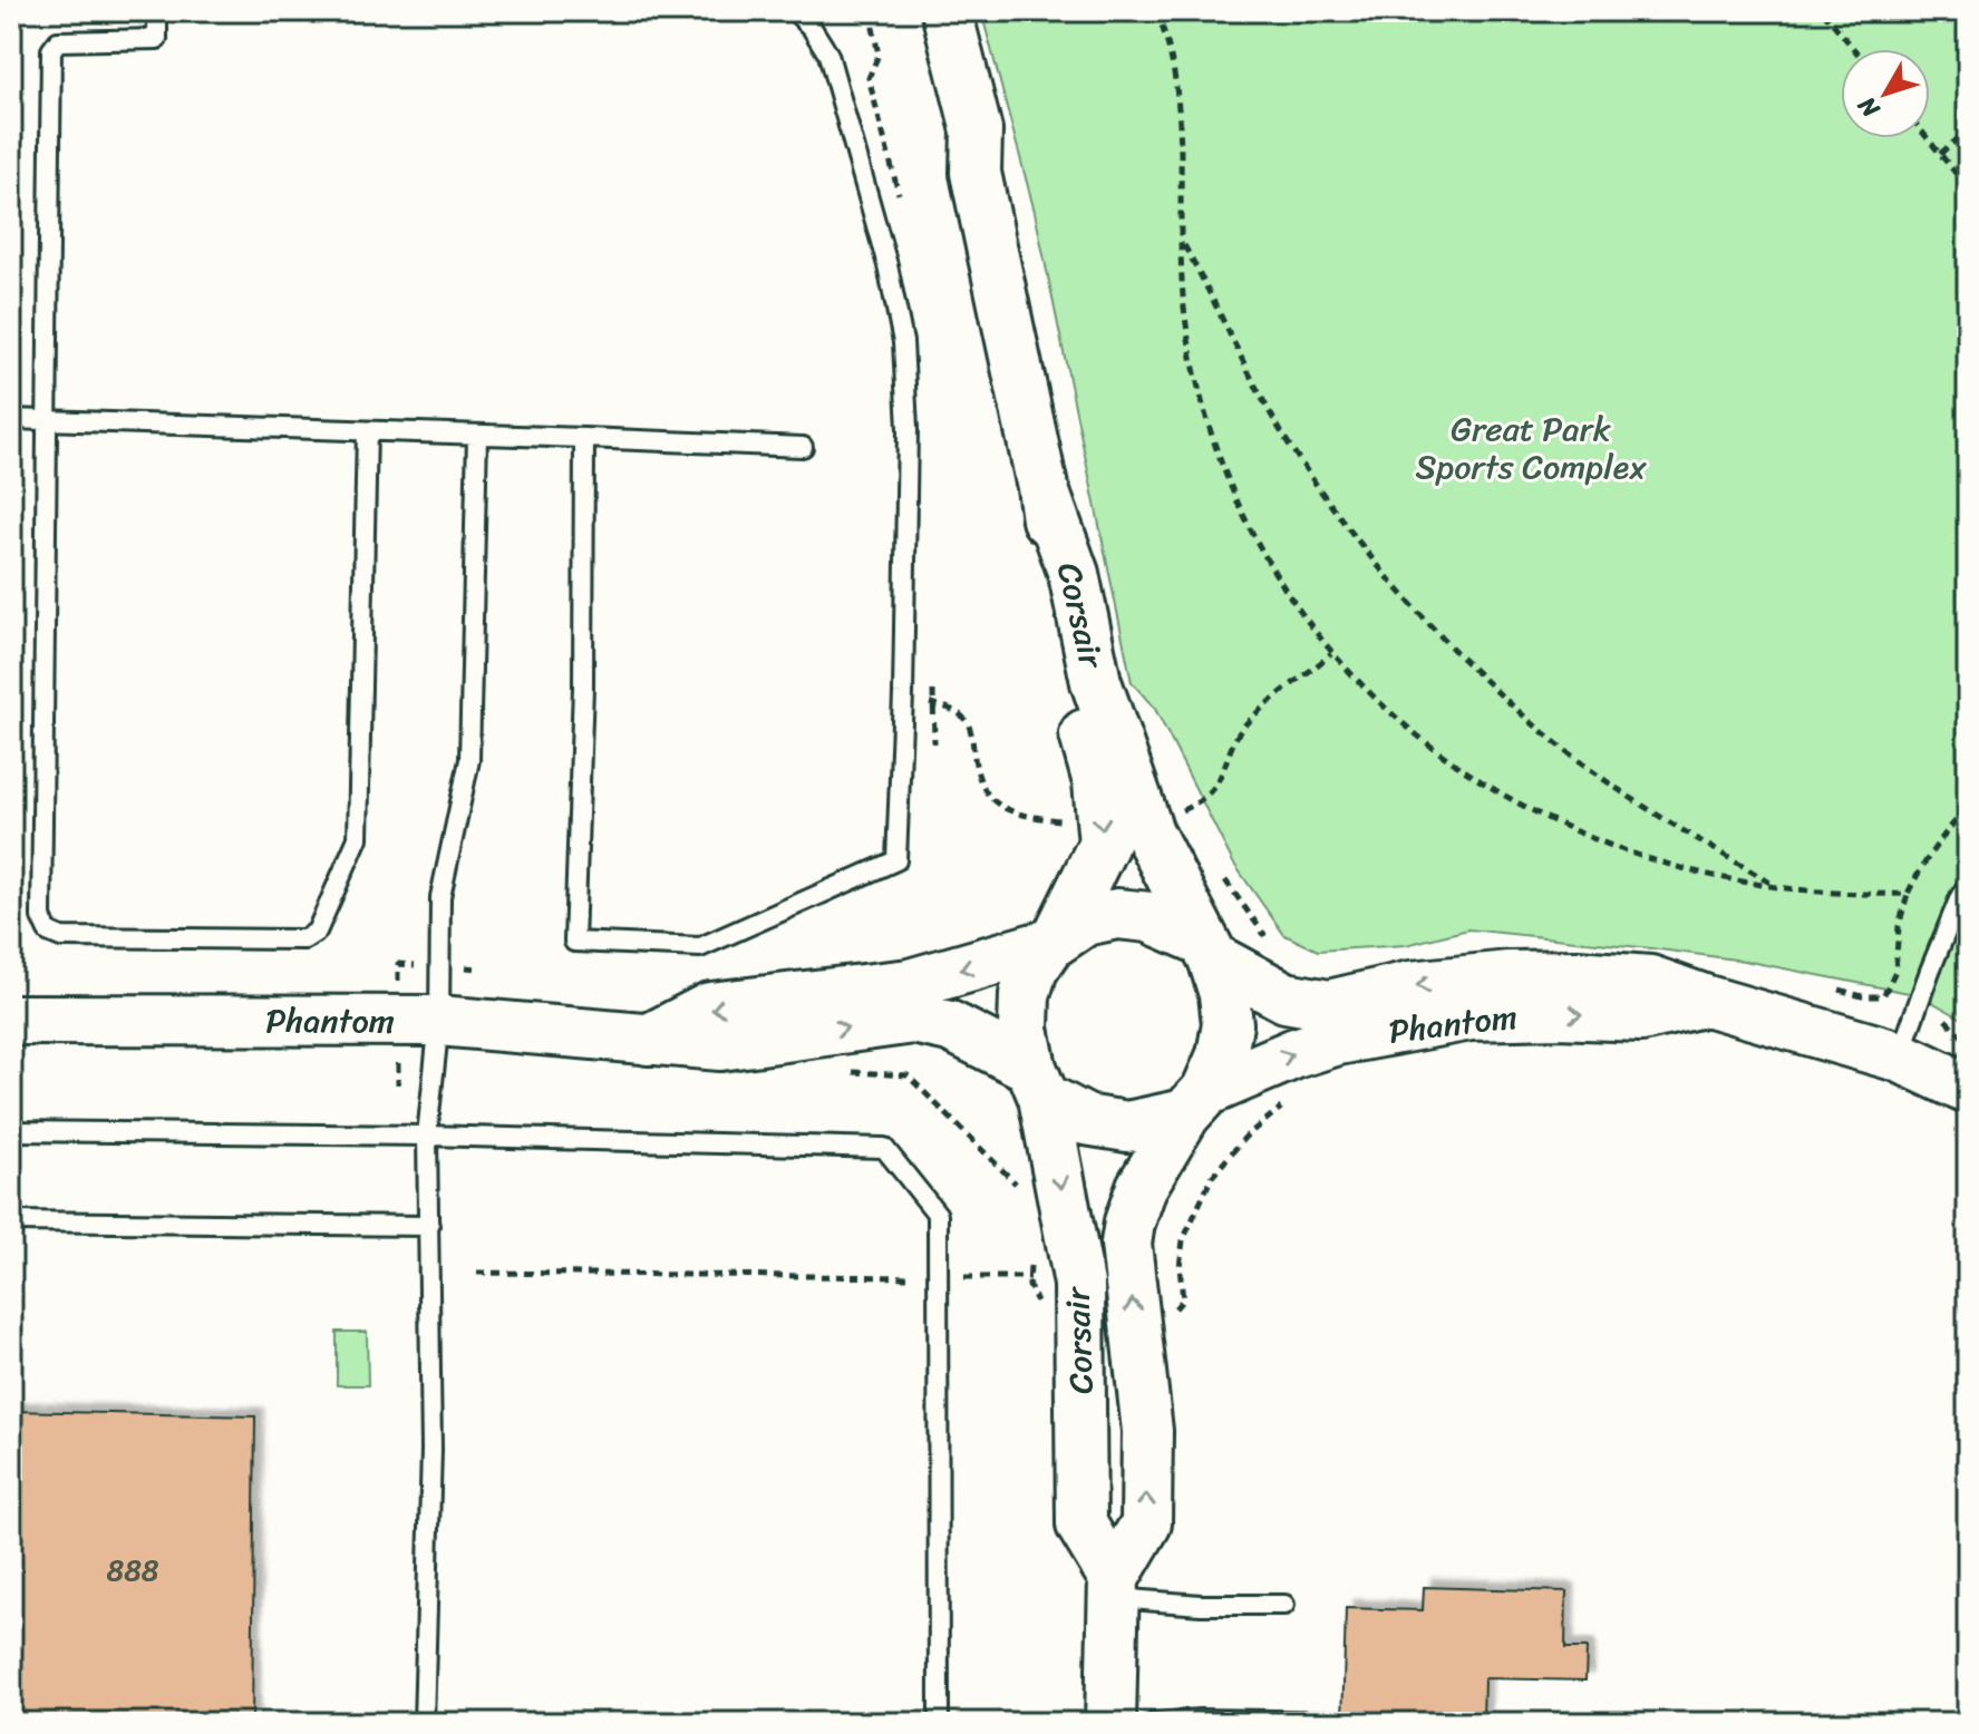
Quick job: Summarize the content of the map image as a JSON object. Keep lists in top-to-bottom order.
{
  "streets": {
    "street": ["Corsair", "Phantom"]
  },
  "crossings": [
    ["Corsair", "Phantom"]
  ],
  "parks": ["Great Park Sports Complex"],
  "house_numbers": ["888"],
  "north": "bottom left"
}
